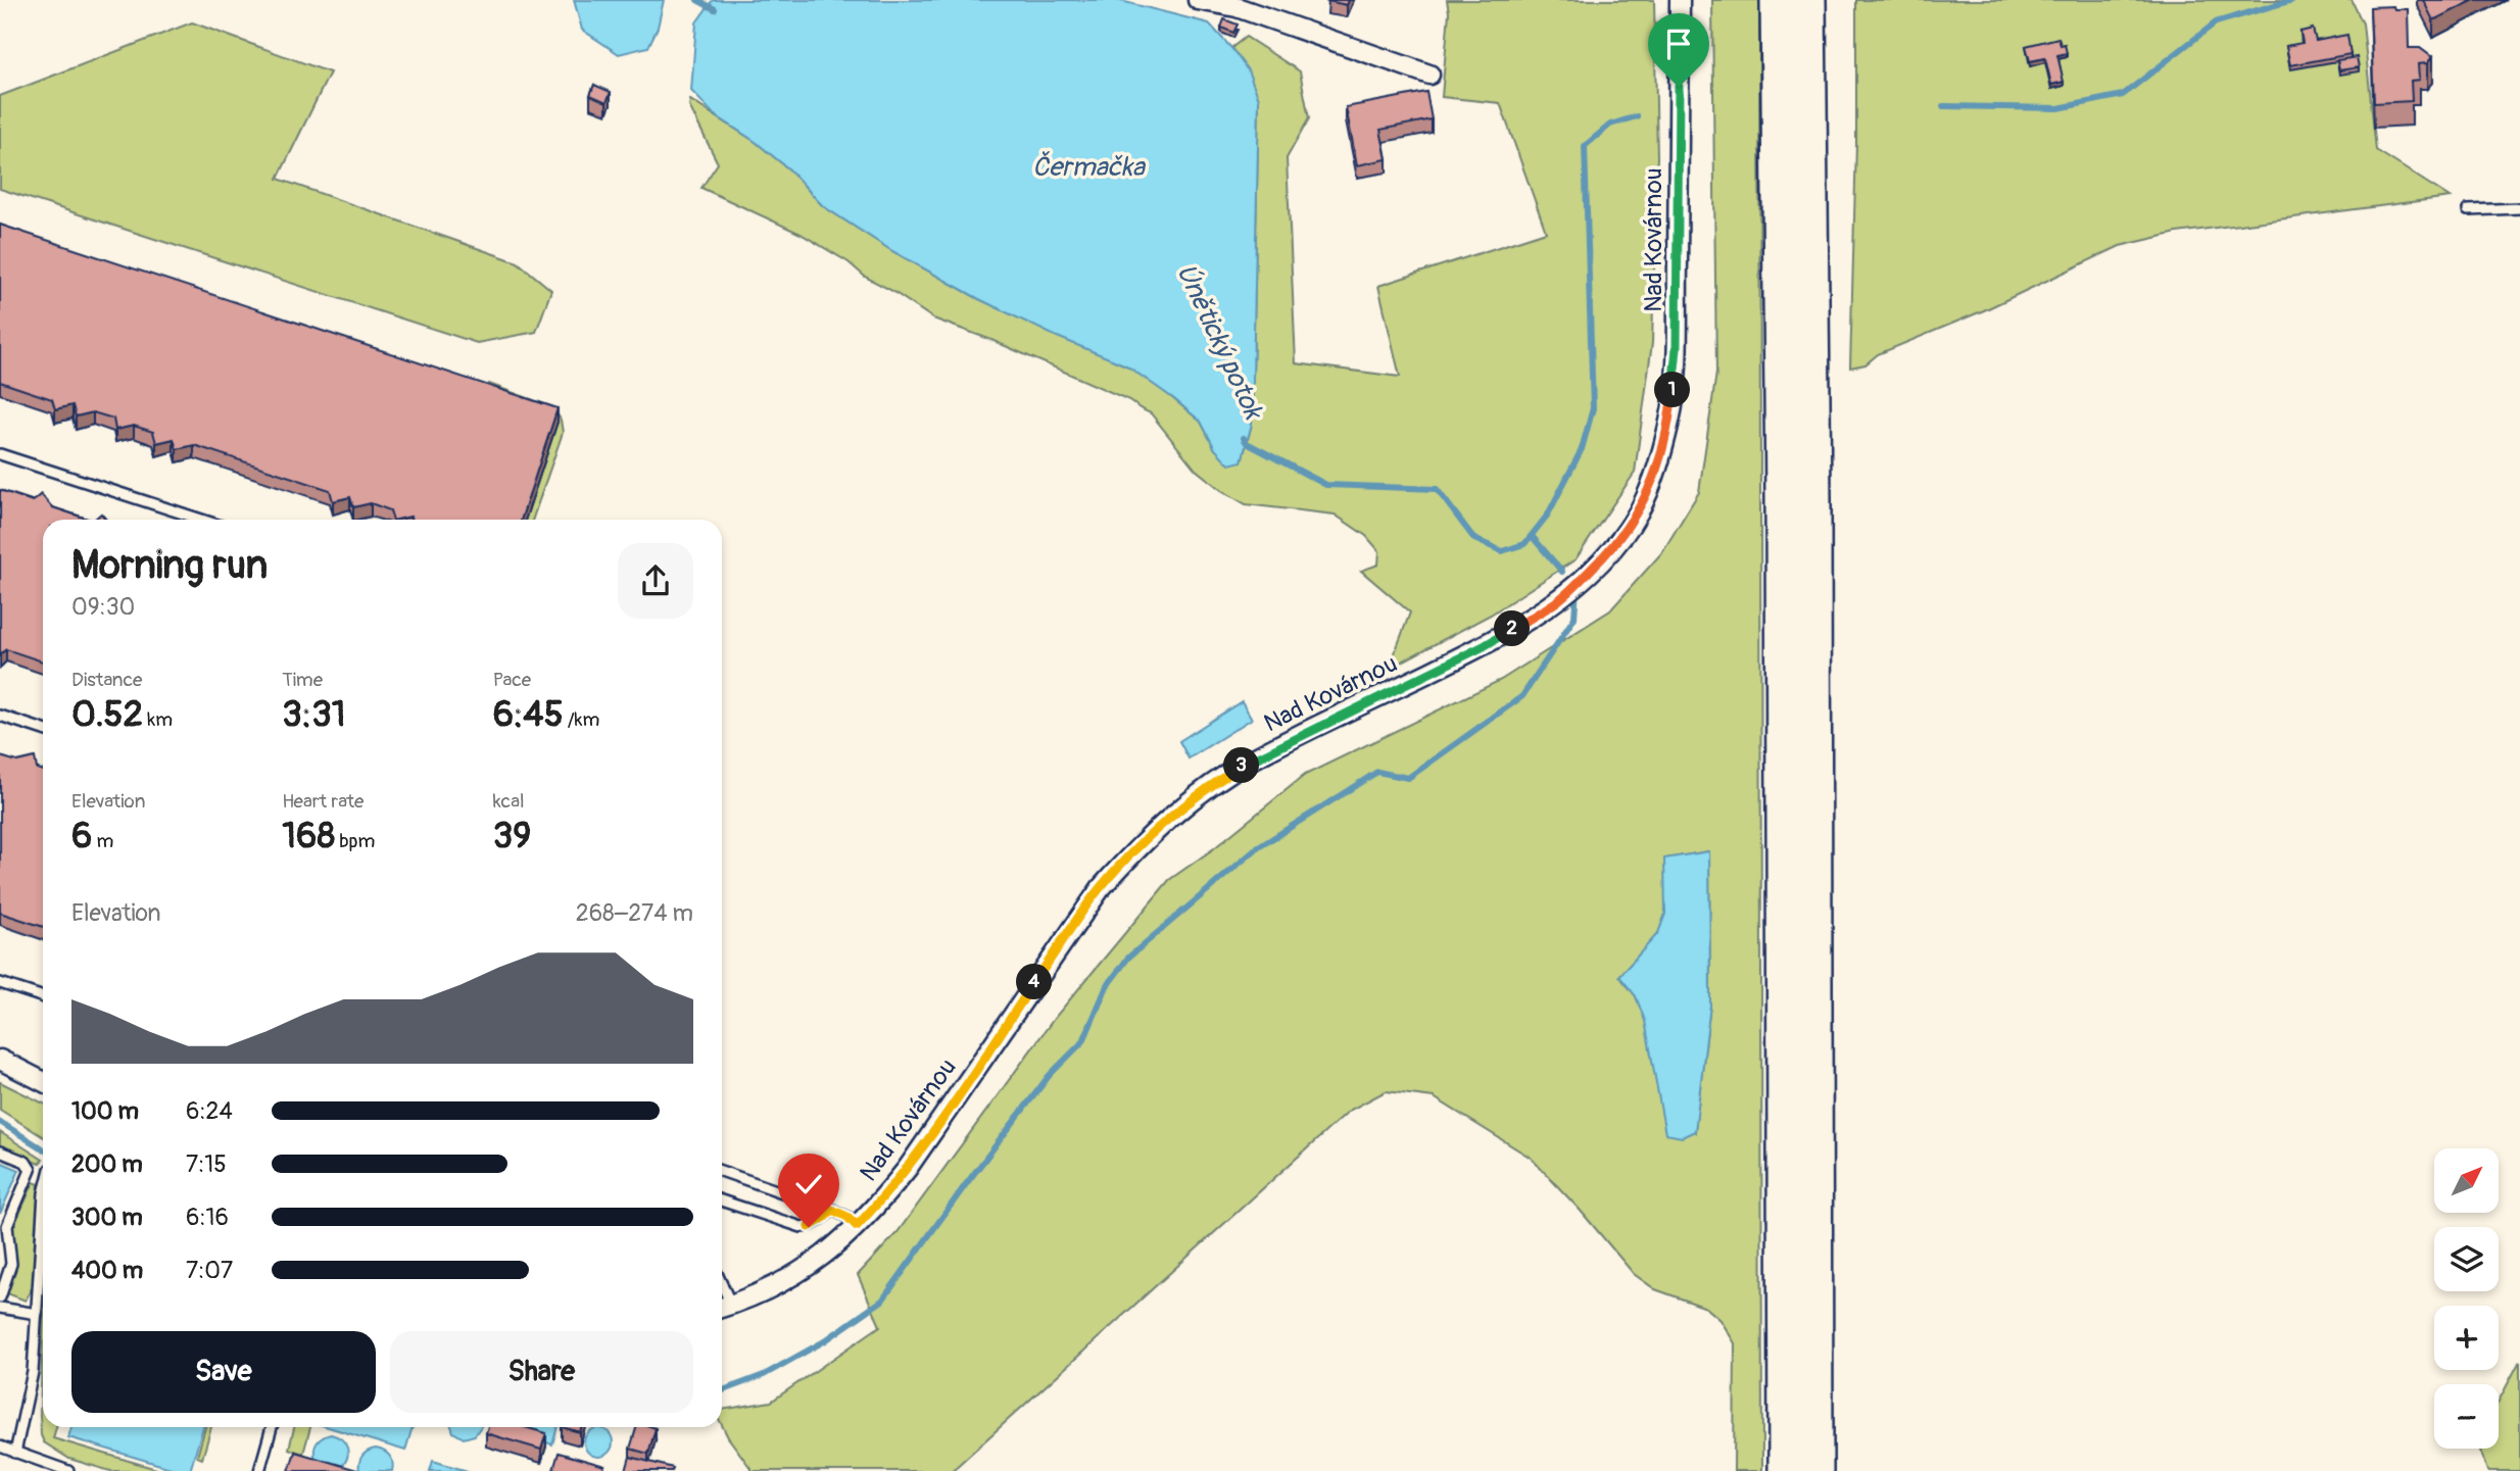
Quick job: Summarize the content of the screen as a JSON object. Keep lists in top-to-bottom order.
{
  "streets": {
    "street": ["Nad Kovárnou"]
  },
  "water": ["Čermačka", "Únětický potok"],
  "north": "top right",
  "page": {
    "pins": [
      "1",
      "2",
      "3",
      "4"
    ],
    "heading": ["Morning run", "09:30"],
    "stats": [
      ["Distance", "0.52 km"],
      ["Time", "3:31"],
      ["Pace", "6:45 /km"],
      ["Elevation", "6 m"],
      ["Heart rate", "168 bpm"],
      ["kcal", "39"]
    ],
    "chart": ["Elevation", "268–274 m"],
    "list": [
      {
        "name": "100 m",
        "note": "6:24"
      },
      {
        "name": "200 m",
        "note": "7:15"
      },
      {
        "name": "300 m",
        "note": "6:16"
      },
      {
        "name": "400 m",
        "note": "7:07"
      }
    ],
    "map_buttons": ["+", "−"],
    "buttons": ["Save", "Share"]
  }
}
